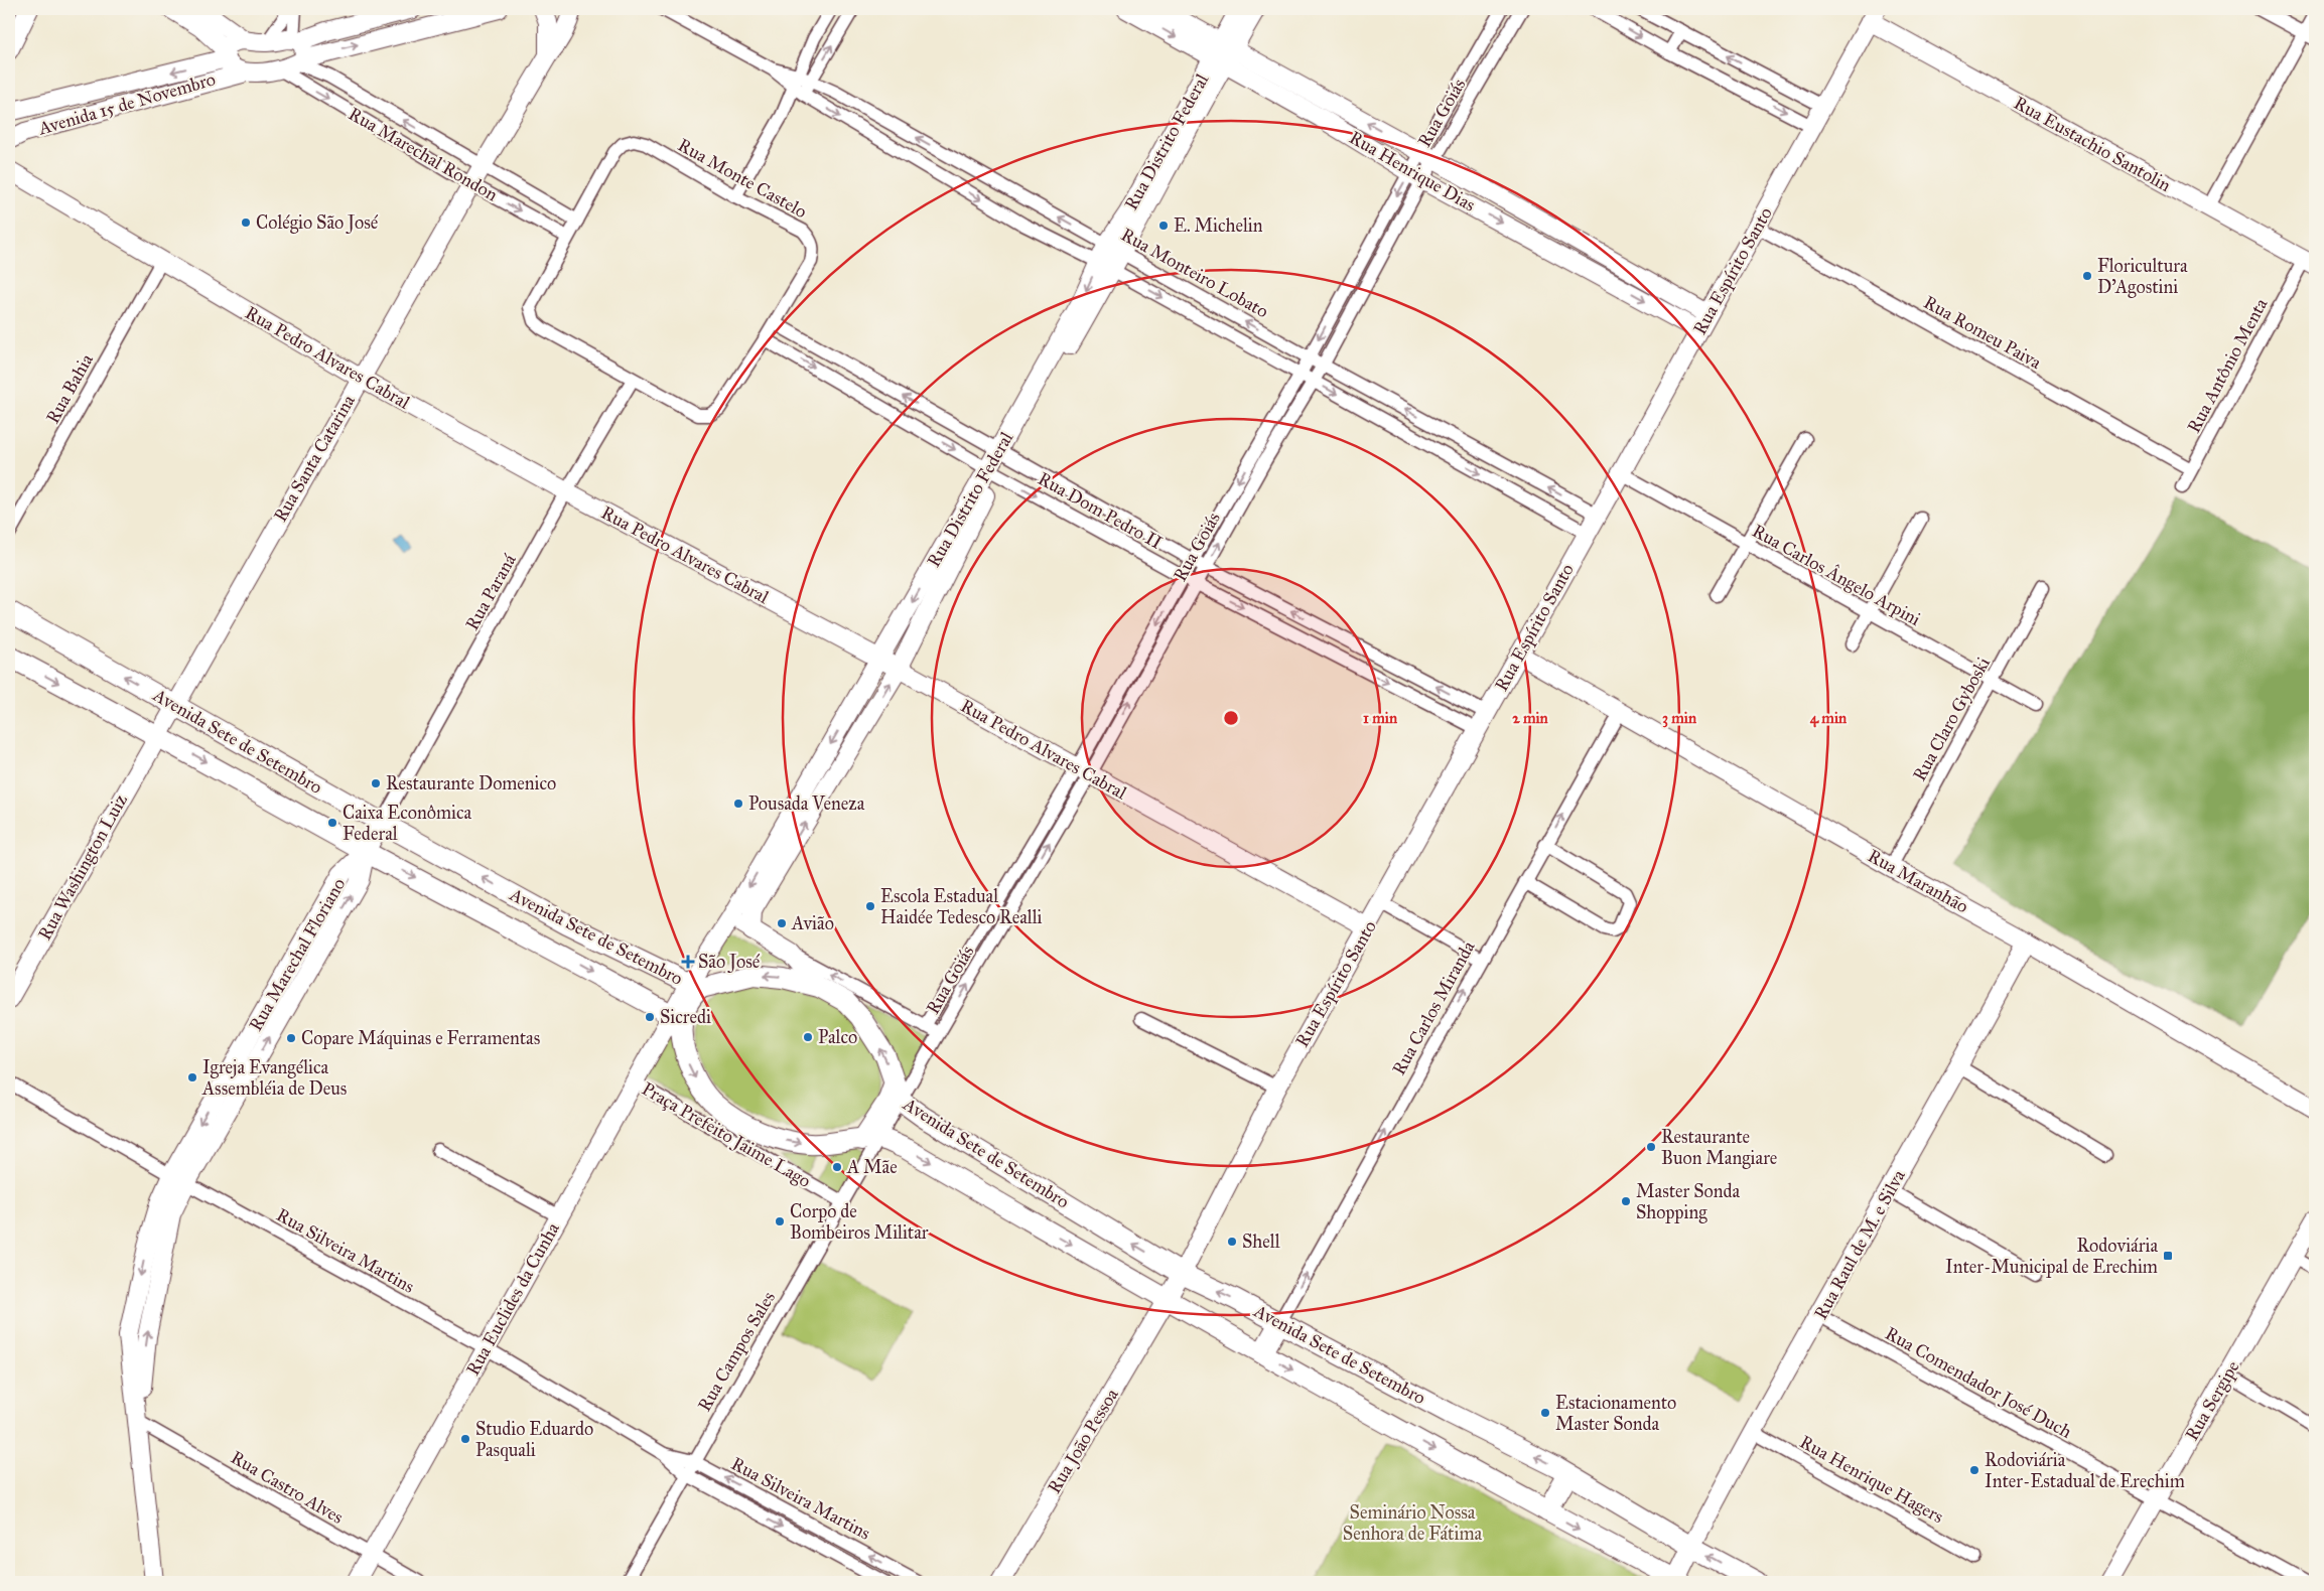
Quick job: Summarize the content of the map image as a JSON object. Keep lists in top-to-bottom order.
{
  "streets": {
    "main road": ["Avenida Sete de Setembro"],
    "street": [
      "Avenida 15 de Novembro",
      "Rua Goiás",
      "Rua Distrito Federal",
      "Rua Eustachio Santolin",
      "Rua Marechal Rondon",
      "Rua Henrique Dias",
      "Rua Monte Castelo",
      "Rua Espírito Santo",
      "Rua Monteiro Lobato",
      "Rua Romeu Paiva",
      "Rua Pedro Alvares Cabral",
      "Rua Antônio Menta",
      "Rua Bahia",
      "Rua Santa Catarina",
      "Rua Dom Pedro II",
      "Rua Carlos Ângelo Arpini",
      "Rua Paraná",
      "Rua Claro Gyboski",
      "Rua Washington Luiz",
      "Rua Maranhão",
      "Rua Marechal Floriano",
      "Rua Carlos Miranda",
      "Praça Prefeito Jaime Lago",
      "Rua Raul de M. e Silva",
      "Rua Silveira Martins",
      "Rua Euclides da Cunha",
      "Rua Campos Sales",
      "Rua Comendador José Duch",
      "Rua Sergipe",
      "Rua João Pessoa",
      "Rua Henrique Hagers",
      "Rua Castro Alves"
    ]
  },
  "crossings": [
    ["Avenida 15 de Novembro", "Rua Marechal Rondon"],
    ["Rua Goiás", "Rua Henrique Dias"],
    ["Rua Goiás", "Rua Monteiro Lobato"],
    ["Rua Goiás", "Rua Pedro Alvares Cabral"],
    ["Rua Goiás", "Rua Dom Pedro II"],
    ["Rua Goiás", "Avenida Sete de Setembro"],
    ["Rua Distrito Federal", "Rua Henrique Dias"],
    ["Rua Distrito Federal", "Rua Monteiro Lobato"],
    ["Rua Distrito Federal", "Rua Pedro Alvares Cabral"],
    ["Rua Distrito Federal", "Rua Dom Pedro II"],
    ["Rua Distrito Federal", "Avenida Sete de Setembro"],
    ["Rua Eustachio Santolin", "Rua Espírito Santo"],
    ["Rua Eustachio Santolin", "Rua Antônio Menta"],
    ["Rua Marechal Rondon", "Rua Monte Castelo"],
    ["Rua Marechal Rondon", "Rua Santa Catarina"],
    ["Rua Henrique Dias", "Rua Espírito Santo"],
    ["Rua Monte Castelo", "Rua Dom Pedro II"],
    ["Rua Monte Castelo", "Rua Paraná"],
    ["Rua Espírito Santo", "Rua Monteiro Lobato"],
    ["Rua Espírito Santo", "Rua Romeu Paiva"],
    ["Rua Espírito Santo", "Rua Pedro Alvares Cabral"],
    ["Rua Espírito Santo", "Rua Dom Pedro II"],
    ["Rua Espírito Santo", "Rua Carlos Ângelo Arpini"],
    ["Rua Espírito Santo", "Avenida Sete de Setembro"],
    ["Rua Espírito Santo", "Rua Maranhão"],
    ["Rua Espírito Santo", "Rua João Pessoa"],
    ["Rua Romeu Paiva", "Rua Antônio Menta"],
    ["Rua Pedro Alvares Cabral", "Rua Bahia"],
    ["Rua Pedro Alvares Cabral", "Rua Santa Catarina"],
    ["Rua Pedro Alvares Cabral", "Rua Paraná"],
    ["Rua Santa Catarina", "Avenida Sete de Setembro"],
    ["Rua Santa Catarina", "Rua Washington Luiz"],
    ["Rua Carlos Ângelo Arpini", "Rua Claro Gyboski"],
    ["Rua Paraná", "Avenida Sete de Setembro"],
    ["Rua Paraná", "Rua Marechal Floriano"],
    ["Rua Claro Gyboski", "Rua Maranhão"],
    ["Avenida Sete de Setembro", "Rua Washington Luiz"],
    ["Avenida Sete de Setembro", "Rua Marechal Floriano"],
    ["Avenida Sete de Setembro", "Rua Carlos Miranda"],
    ["Avenida Sete de Setembro", "Rua Raul de M. e Silva"],
    ["Avenida Sete de Setembro", "Rua Euclides da Cunha"],
    ["Avenida Sete de Setembro", "Rua Campos Sales"],
    ["Avenida Sete de Setembro", "Rua João Pessoa"],
    ["Rua Maranhão", "Rua Carlos Miranda"],
    ["Rua Maranhão", "Rua Raul de M. e Silva"],
    ["Rua Marechal Floriano", "Rua Silveira Martins"],
    ["Rua Marechal Floriano", "Rua Castro Alves"],
    ["Praça Prefeito Jaime Lago", "Rua Euclides da Cunha"],
    ["Praça Prefeito Jaime Lago", "Rua Campos Sales"],
    ["Rua Raul de M. e Silva", "Rua Comendador José Duch"],
    ["Rua Raul de M. e Silva", "Rua Henrique Hagers"],
    ["Rua Silveira Martins", "Rua Euclides da Cunha"],
    ["Rua Silveira Martins", "Rua Campos Sales"],
    ["Rua Euclides da Cunha", "Rua Castro Alves"],
    ["Rua Comendador José Duch", "Rua Sergipe"]
  ],
  "one_way": ["Rua Carlos Miranda"],
  "parks": ["Seminário Nossa Senhora de Fátima"],
  "places": {
    "other": [
      "Colégio São José",
      "E. Michelin",
      "Floricultura D'Agostini",
      "Restaurante Domenico",
      "Pousada Veneza",
      "Caixa Econômica Federal",
      "Escola Estadual Haidée Tedesco Realli",
      "Avião",
      "Sicredi",
      "Palco",
      "Copare Máquinas e Ferramentas",
      "Igreja Evangélica Assembléia de Deus",
      "Restaurante Buon Mangiare",
      "A Mãe",
      "Master Sonda Shopping",
      "Corpo de Bombeiros Militar",
      "Shell",
      "Estacionamento Master Sonda",
      "Studio Eduardo Pasquali",
      "Rodoviária Inter-Estadual de Erechim"
    ],
    "health": ["São José"],
    "transit": ["Rodoviária Inter-Municipal de Erechim"]
  },
  "rings": [
    "1 min",
    "2 min",
    "3 min",
    "4 min"
  ]
}
